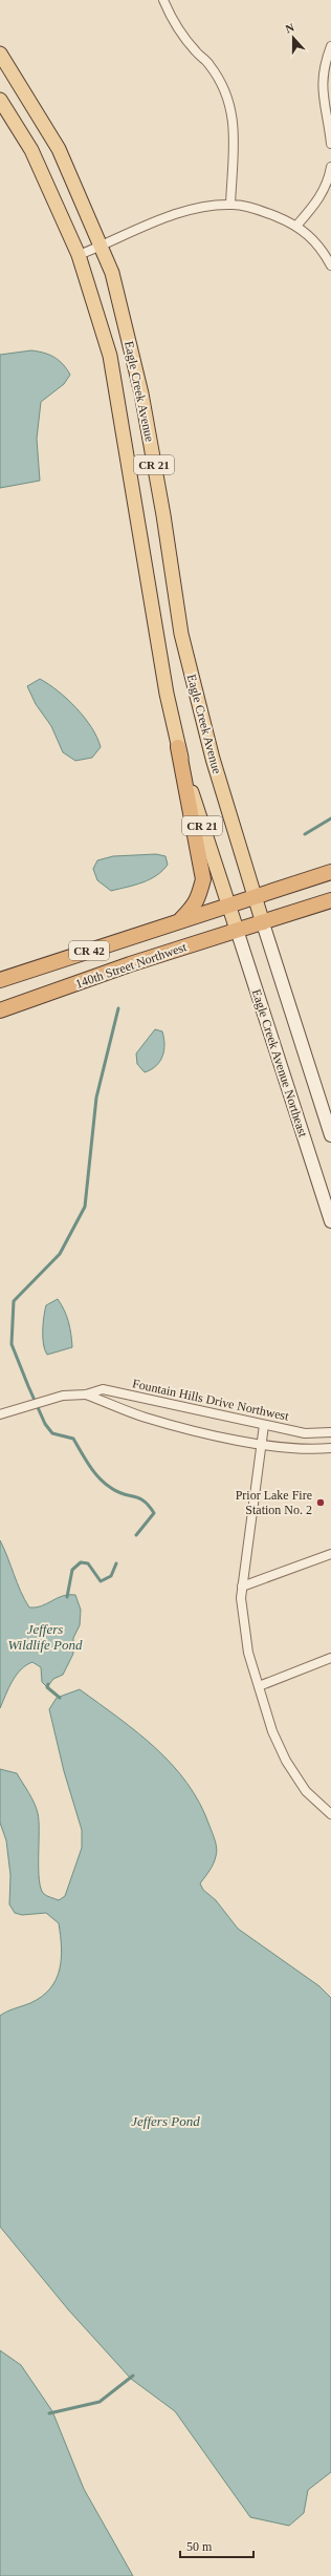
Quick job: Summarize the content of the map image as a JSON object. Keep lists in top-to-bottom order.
{
  "streets": {
    "highway": ["CR 42", "140th Street Northwest"],
    "main road": ["Eagle Creek Avenue", "CR 21", "Eagle Creek Avenue Northeast"],
    "street": ["Fountain Hills Drive Northwest"]
  },
  "crossings": [
    ["Eagle Creek Avenue", "CR 42"],
    ["Eagle Creek Avenue", "Eagle Creek Avenue Northeast"],
    ["CR 42", "140th Street Northwest"],
    ["CR 42", "Eagle Creek Avenue Northeast"],
    ["140th Street Northwest", "Eagle Creek Avenue Northeast"]
  ],
  "water": ["Jeffers Wildlife Pond", "Jeffers Pond"],
  "places": ["Prior Lake Fire Station No. 2"],
  "scale_bar": "50 m",
  "north": "top"
}
